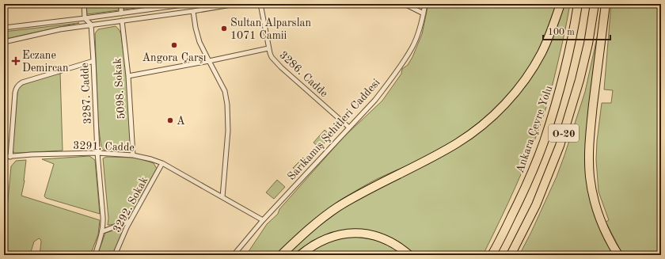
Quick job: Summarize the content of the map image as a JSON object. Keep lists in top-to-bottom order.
{
  "streets": {
    "highway": ["Ankara Çevre Yolu", "O-20"],
    "street": [
      "3286. Cadde",
      "5098. Sokak",
      "3287. Cadde",
      "Sarıkamış Şehitleri Caddesi",
      "3291. Cadde",
      "3292. Sokak"
    ]
  },
  "crossings": [
    ["3286. Cadde", "Sarıkamış Şehitleri Caddesi"],
    ["5098. Sokak", "3291. Cadde"],
    ["3287. Cadde", "3291. Cadde"],
    ["Sarıkamış Şehitleri Caddesi", "3291. Cadde"],
    ["3291. Cadde", "3292. Sokak"]
  ],
  "places": {
    "other": ["Sultan Alparslan 1071 Camii", "Angora Çarşı", "A"],
    "health": ["Eczane Demircan"]
  },
  "scale_bar": "100 m"
}
